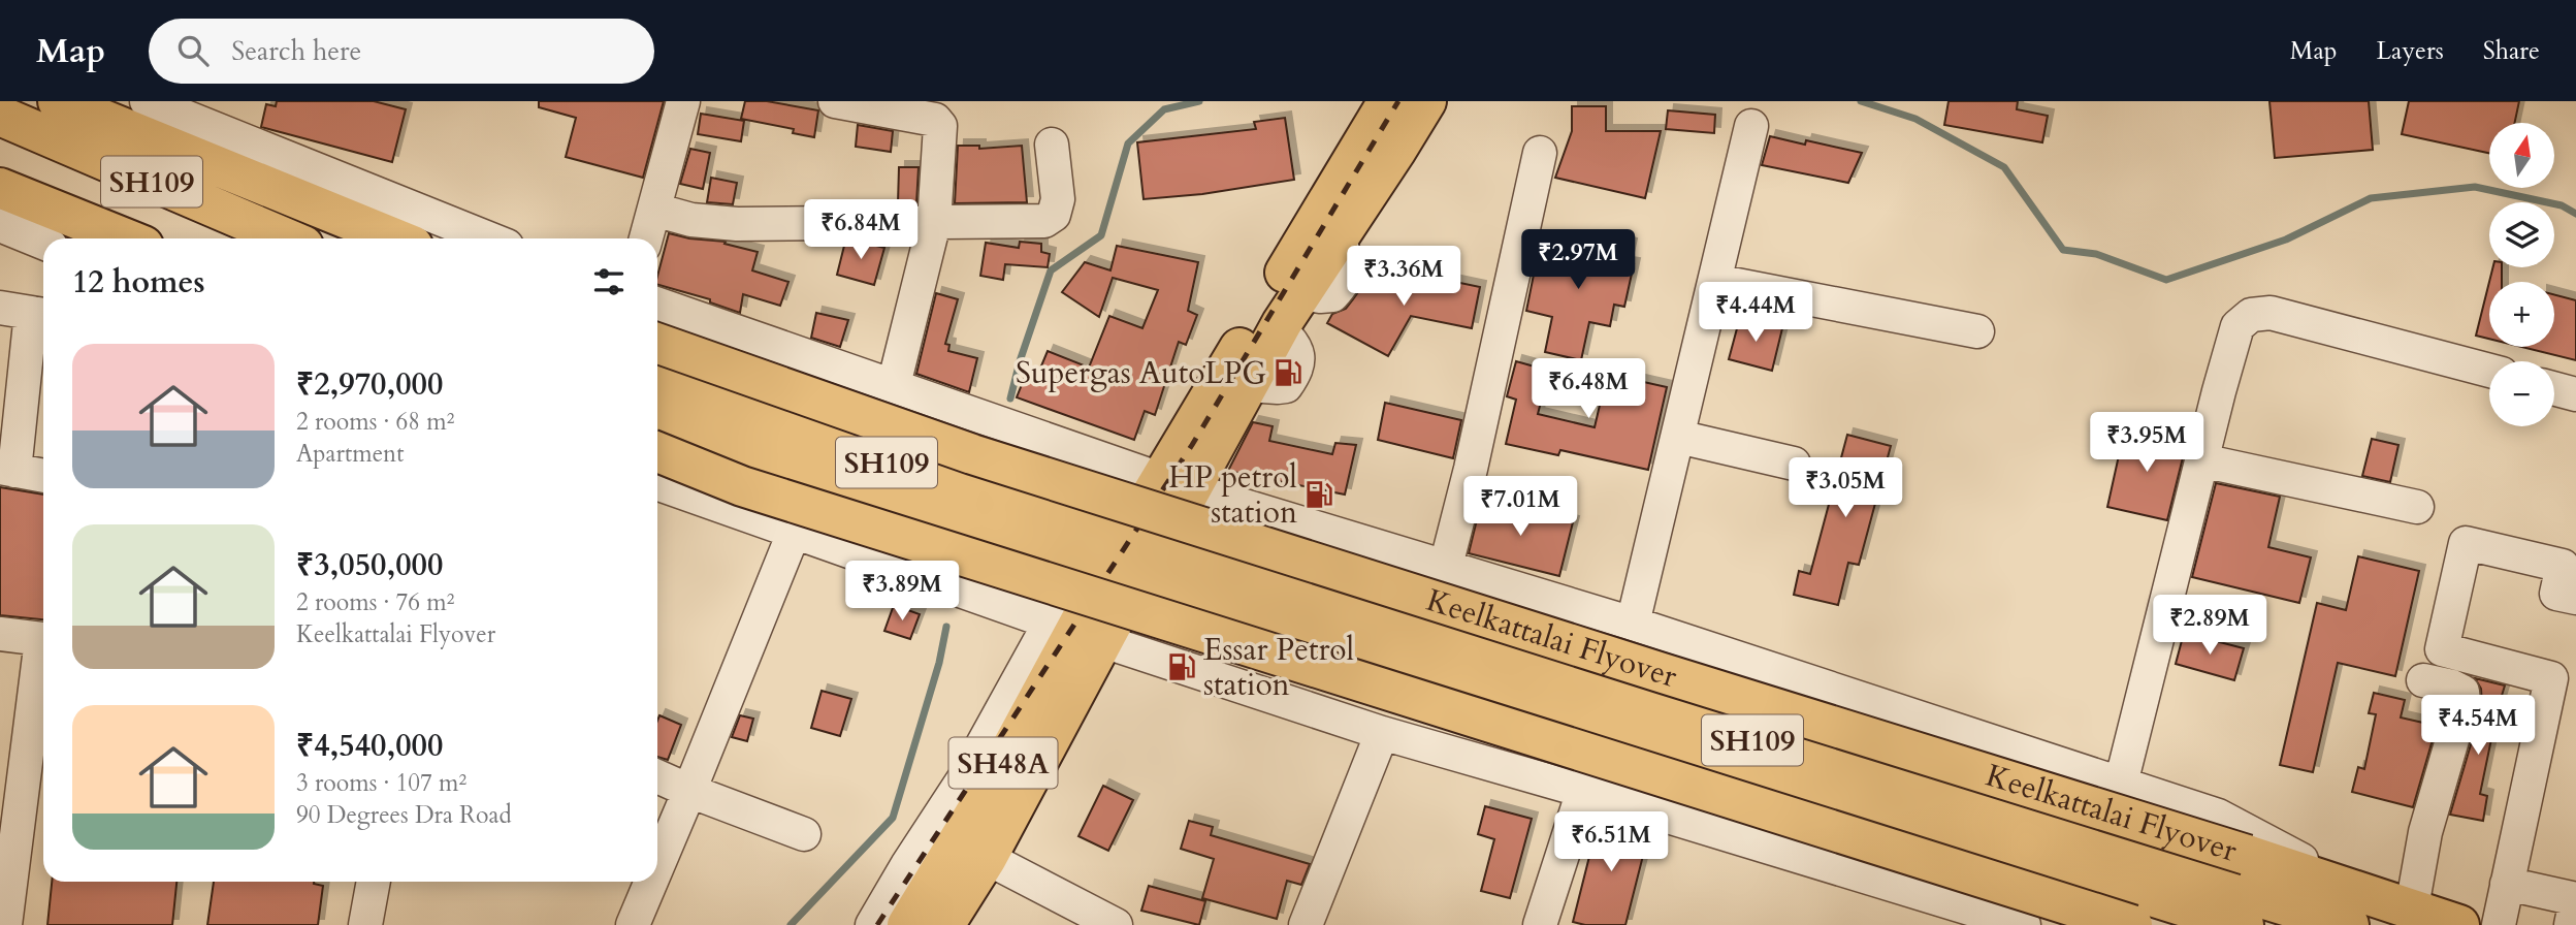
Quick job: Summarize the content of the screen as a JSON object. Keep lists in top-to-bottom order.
{
  "streets": {
    "main road": ["SH109", "Keelkattalai Flyover", "SH48A"]
  },
  "crossings": [
    ["SH109", "Keelkattalai Flyover"],
    ["SH109", "SH48A"]
  ],
  "places": {
    "fuel station": ["Supergas AutoLPG", "HP petrol station", "Essar Petrol station"]
  },
  "north": "top",
  "page": {
    "header": "Map",
    "search": "Search here",
    "nav": ["Map", "Layers", "Share"],
    "map_buttons": ["+", "−"],
    "price": [
      "₹6.84M",
      "₹2.97M",
      "₹3.36M",
      "₹4.44M",
      "₹6.48M",
      "₹3.95M",
      "₹3.05M",
      "₹7.01M",
      "₹3.89M",
      "₹2.89M",
      "₹4.54M",
      "₹6.51M"
    ],
    "heading": "12 homes",
    "list": [
      {
        "name": "₹2,970,000",
        "note": "2 rooms · 68 m² · Apartment"
      },
      {
        "name": "₹3,050,000",
        "note": "2 rooms · 76 m² · Keelkattalai Flyover"
      },
      {
        "name": "₹4,540,000",
        "note": "3 rooms · 107 m² · 90 Degrees Dra Road"
      }
    ]
  }
}
